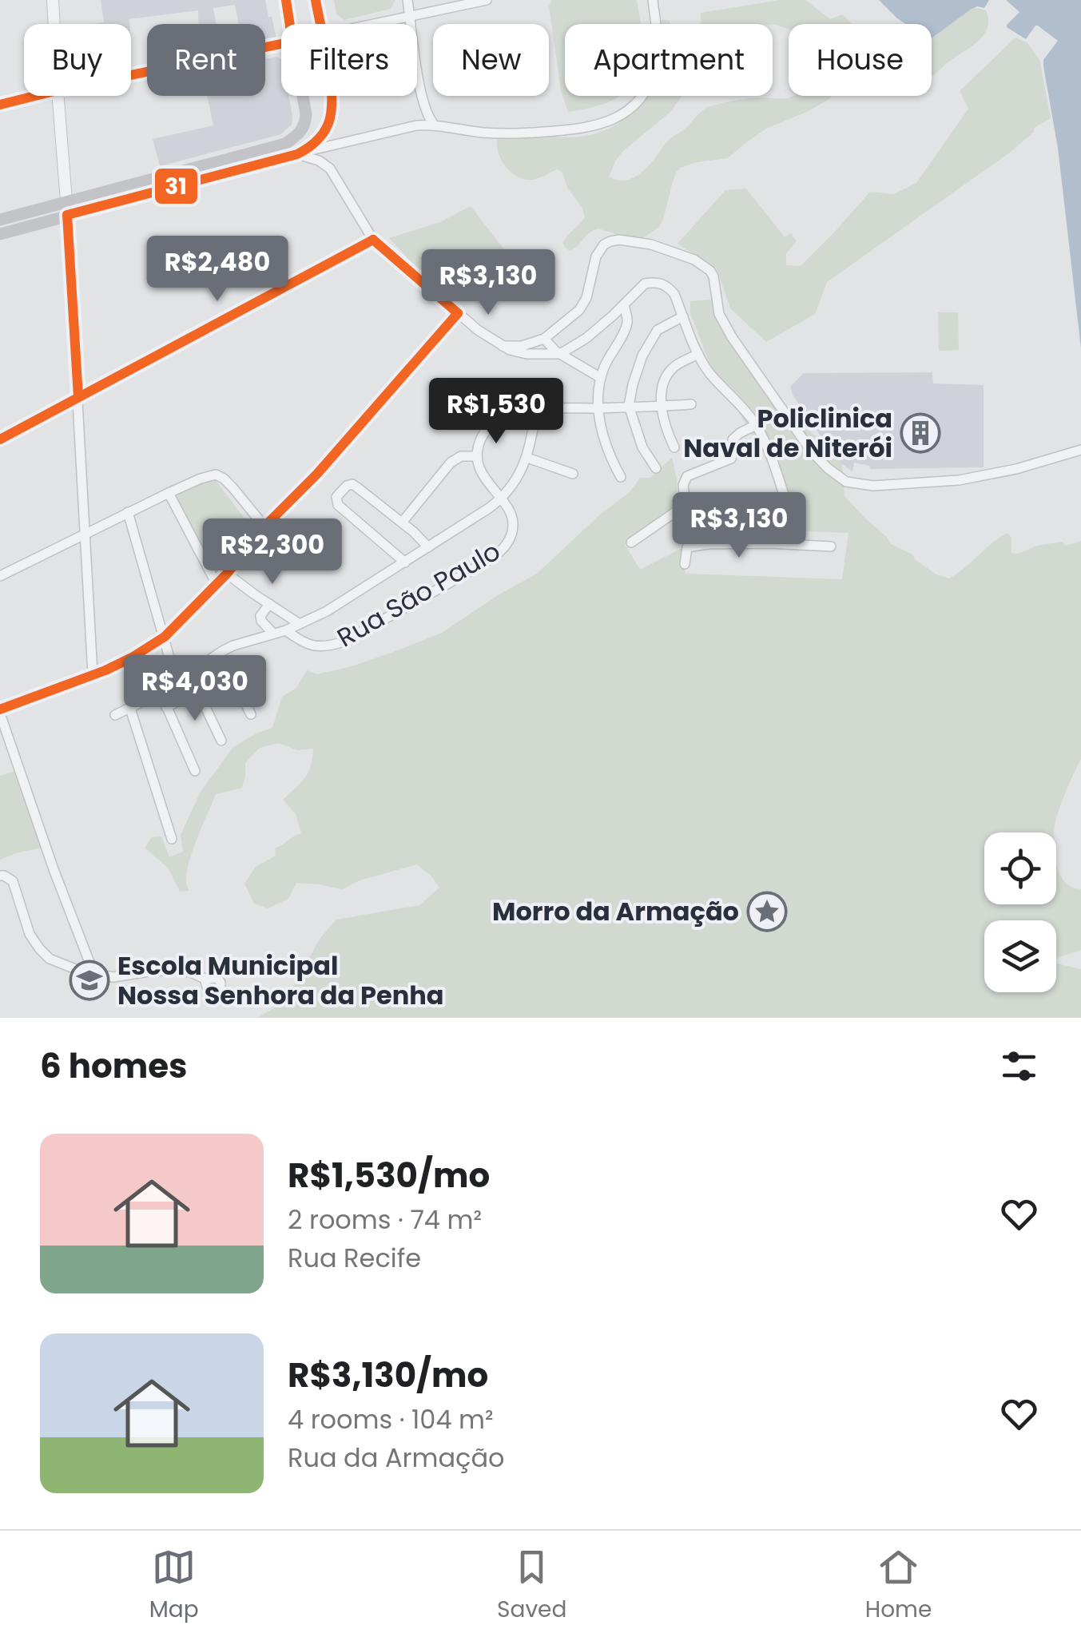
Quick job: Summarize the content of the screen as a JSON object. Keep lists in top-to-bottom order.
{
  "streets": {
    "street": ["Rua São Paulo"]
  },
  "places": {
    "building": ["Policlinica Naval de Niterói"],
    "place": ["Morro da Armação"],
    "school or university": ["Escola Municipal Nossa Senhora da Penha"]
  },
  "lines": ["transit line 31"],
  "page": {
    "chip": [
      "Buy",
      "Rent",
      "Filters",
      "New",
      "Apartment",
      "House"
    ],
    "price": [
      "R$2,480",
      "R$3,130",
      "R$1,530",
      "R$3,130",
      "R$2,300",
      "R$4,030"
    ],
    "heading": "6 homes",
    "list": [
      {
        "name": "R$1,530/mo",
        "note": "2 rooms · 74 m² · Rua Recife"
      },
      {
        "name": "R$3,130/mo",
        "note": "4 rooms · 104 m² · Rua da Armação"
      }
    ],
    "tabs": ["Map", "Saved", "Home"]
  }
}
